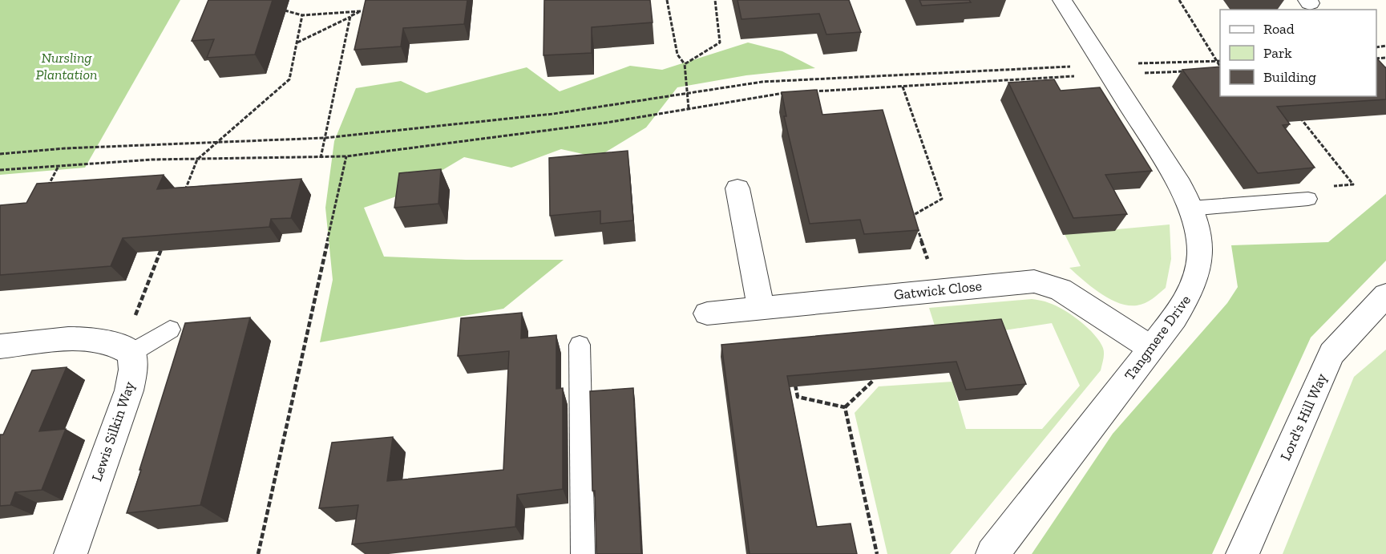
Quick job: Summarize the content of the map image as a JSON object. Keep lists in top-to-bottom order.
{
  "streets": {
    "street": [
      "Gatwick Close",
      "Tangmere Drive",
      "Lord's Hill Way",
      "Lewis Silkin Way"
    ]
  },
  "crossings": [
    ["Gatwick Close", "Tangmere Drive"]
  ],
  "parks": ["Nursling Plantation"],
  "legend": ["Road", "Park", "Building"]
}
